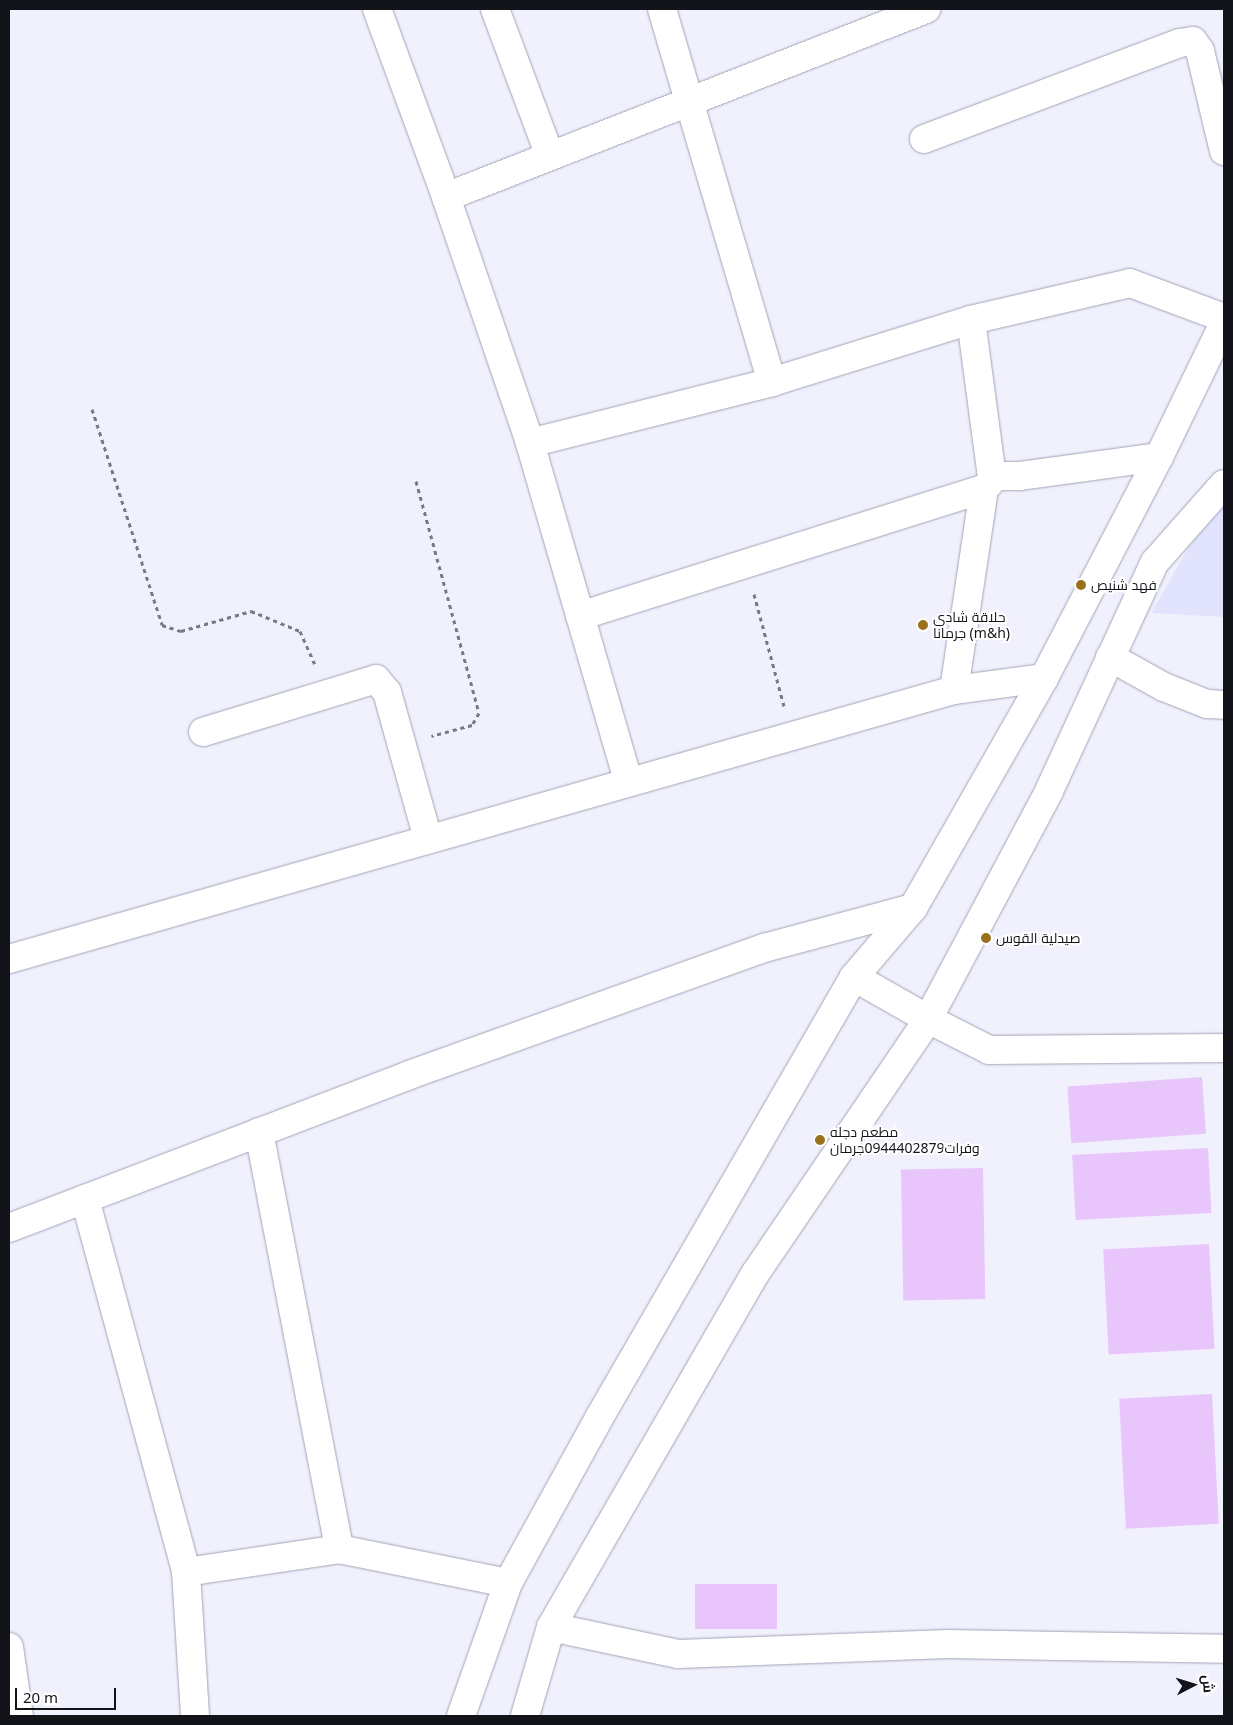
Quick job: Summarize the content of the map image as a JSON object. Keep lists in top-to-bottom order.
{
  "places": [
    "فهد شنيص",
    "حلاقة شادي جرمانا (m&h)",
    "صيدلية القوس",
    "مطعم دجله وفرات0944402879جرمان"
  ],
  "scale_bar": "20 m",
  "north": "right"
}
